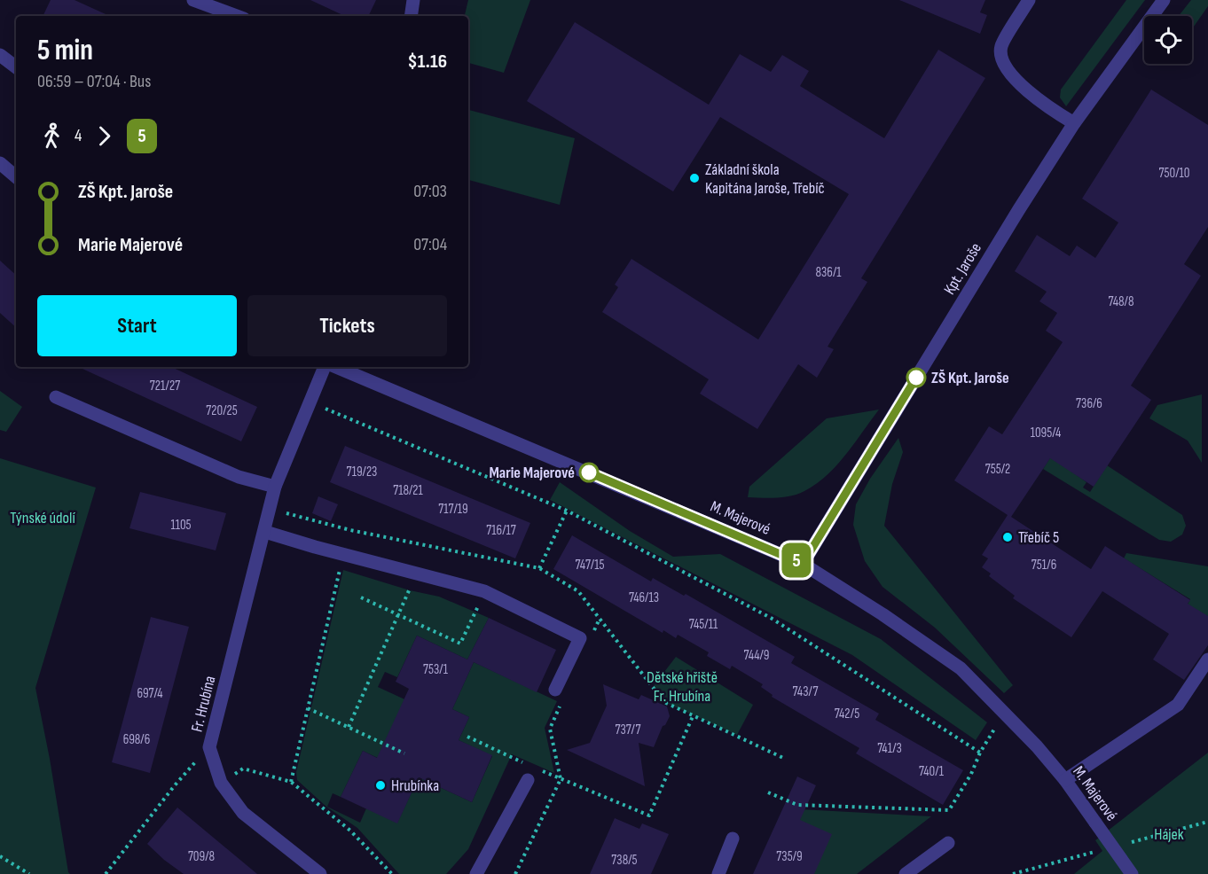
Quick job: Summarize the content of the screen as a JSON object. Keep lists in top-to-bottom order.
{
  "streets": {
    "street": ["Kpt. Jaroše", "M. Majerové", "Fr. Hrubína"]
  },
  "crossings": [
    ["Kpt. Jaroše", "M. Majerové"]
  ],
  "parks": ["Týnské údolí", "Dětské hřiště Fr. Hrubína", "Hájek"],
  "places": [
    "Základní škola Kapitána Jaroše, Třebíč",
    "ZŠ Kpt. Jaroše",
    "Marie Majerové",
    "Třebíč 5",
    "Hrubínka"
  ],
  "lines": ["bus line 5"],
  "house_numbers": [
    "750/10",
    "836/1",
    "748/8",
    "721/27",
    "736/6",
    "720/25",
    "1095/4",
    "755/2",
    "719/23",
    "718/21",
    "717/19",
    "1105",
    "716/17",
    "747/15",
    "751/6",
    "746/13",
    "745/11",
    "744/9",
    "753/1",
    "743/7",
    "697/4",
    "742/5",
    "737/7",
    "698/6",
    "741/3",
    "740/1",
    "709/8",
    "735/9",
    "738/5"
  ],
  "page": {
    "on_map": "5",
    "heading": ["5 min", "06:59 – 07:04 · Bus", "$1.16"],
    "legs": ["4", "5"],
    "list": [
      {
        "name": "ZŠ Kpt. Jaroše",
        "value": "07:03"
      },
      {
        "name": "Marie Majerové",
        "value": "07:04"
      }
    ],
    "buttons": ["Start", "Tickets"]
  }
}
